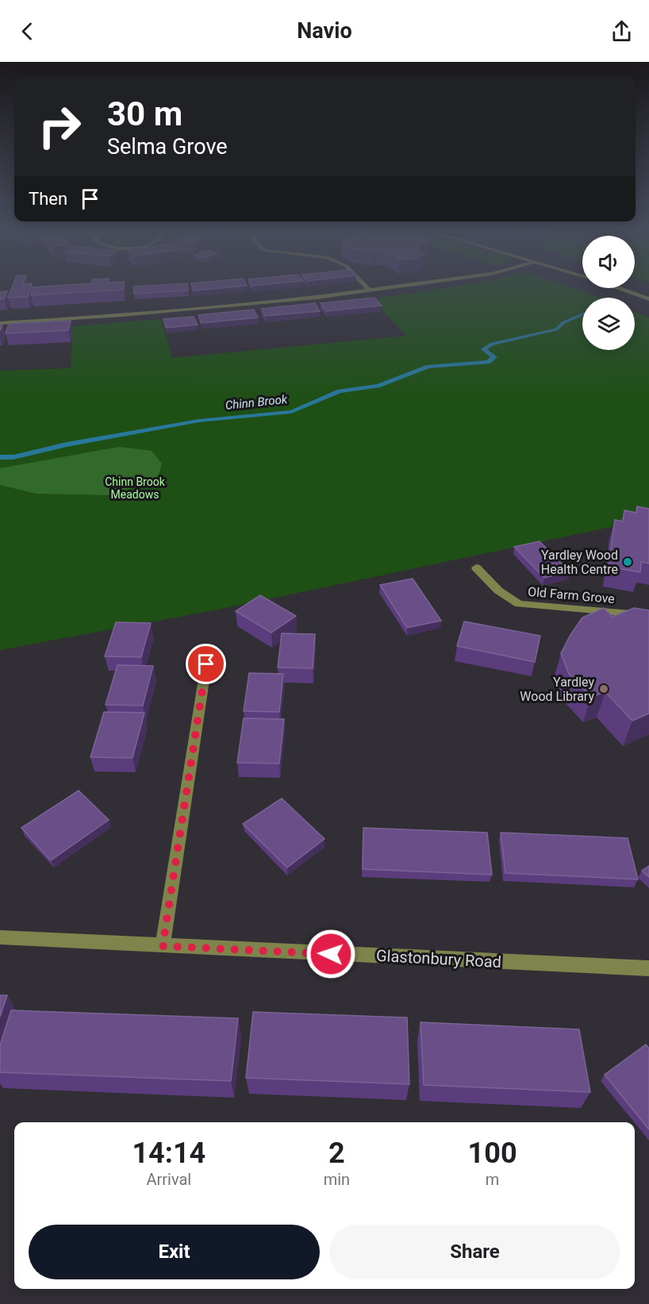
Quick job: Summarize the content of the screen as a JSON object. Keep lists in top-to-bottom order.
{
  "streets": {
    "street": ["Old Farm Grove", "Glastonbury Road"]
  },
  "water": ["Chinn Brook"],
  "parks": ["Chinn Brook Meadows"],
  "places": ["Yardley Wood Health Centre", "Yardley Wood Library"],
  "page": {
    "header": "Navio",
    "turn": ["30 m", "Selma Grove"],
    "then": "Then",
    "eta": [
      "14:14",
      "Arrival",
      "2",
      "min",
      "100",
      "m"
    ],
    "buttons": ["Exit", "Share"]
  }
}
